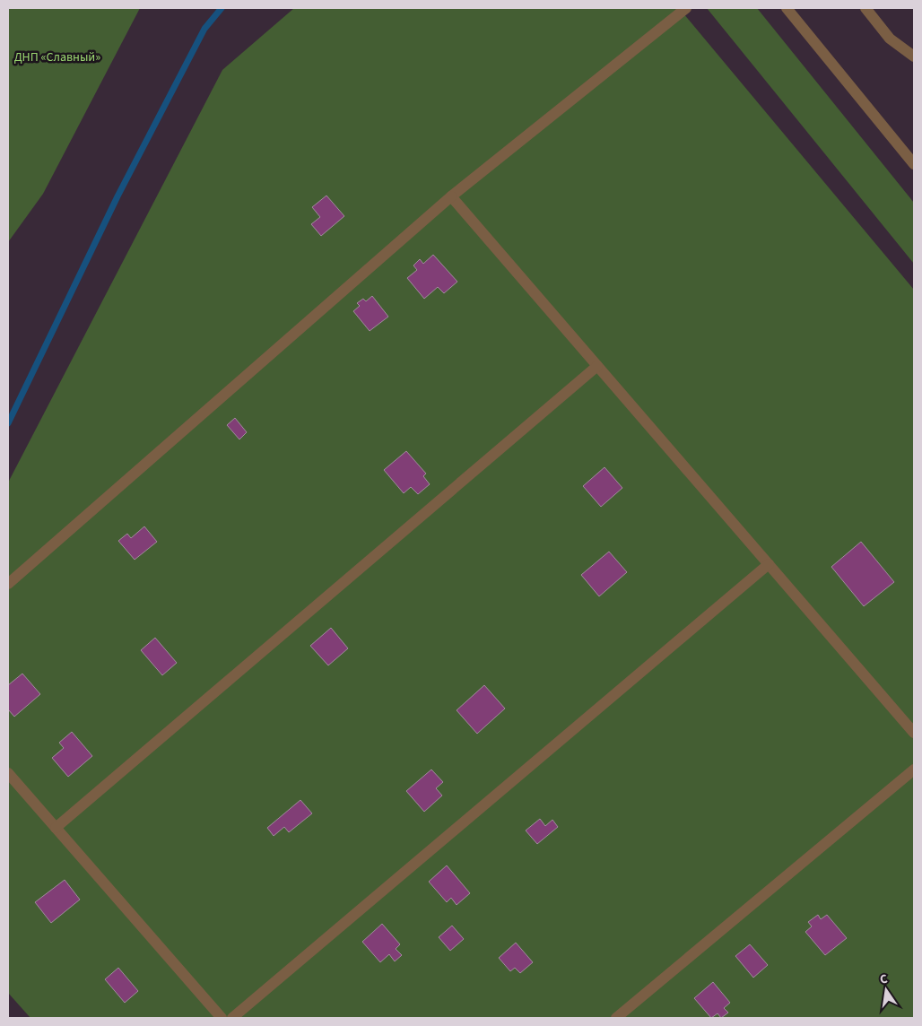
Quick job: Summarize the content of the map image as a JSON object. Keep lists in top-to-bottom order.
{
  "parks": ["ДНП «Славный»"],
  "north": "top"
}
